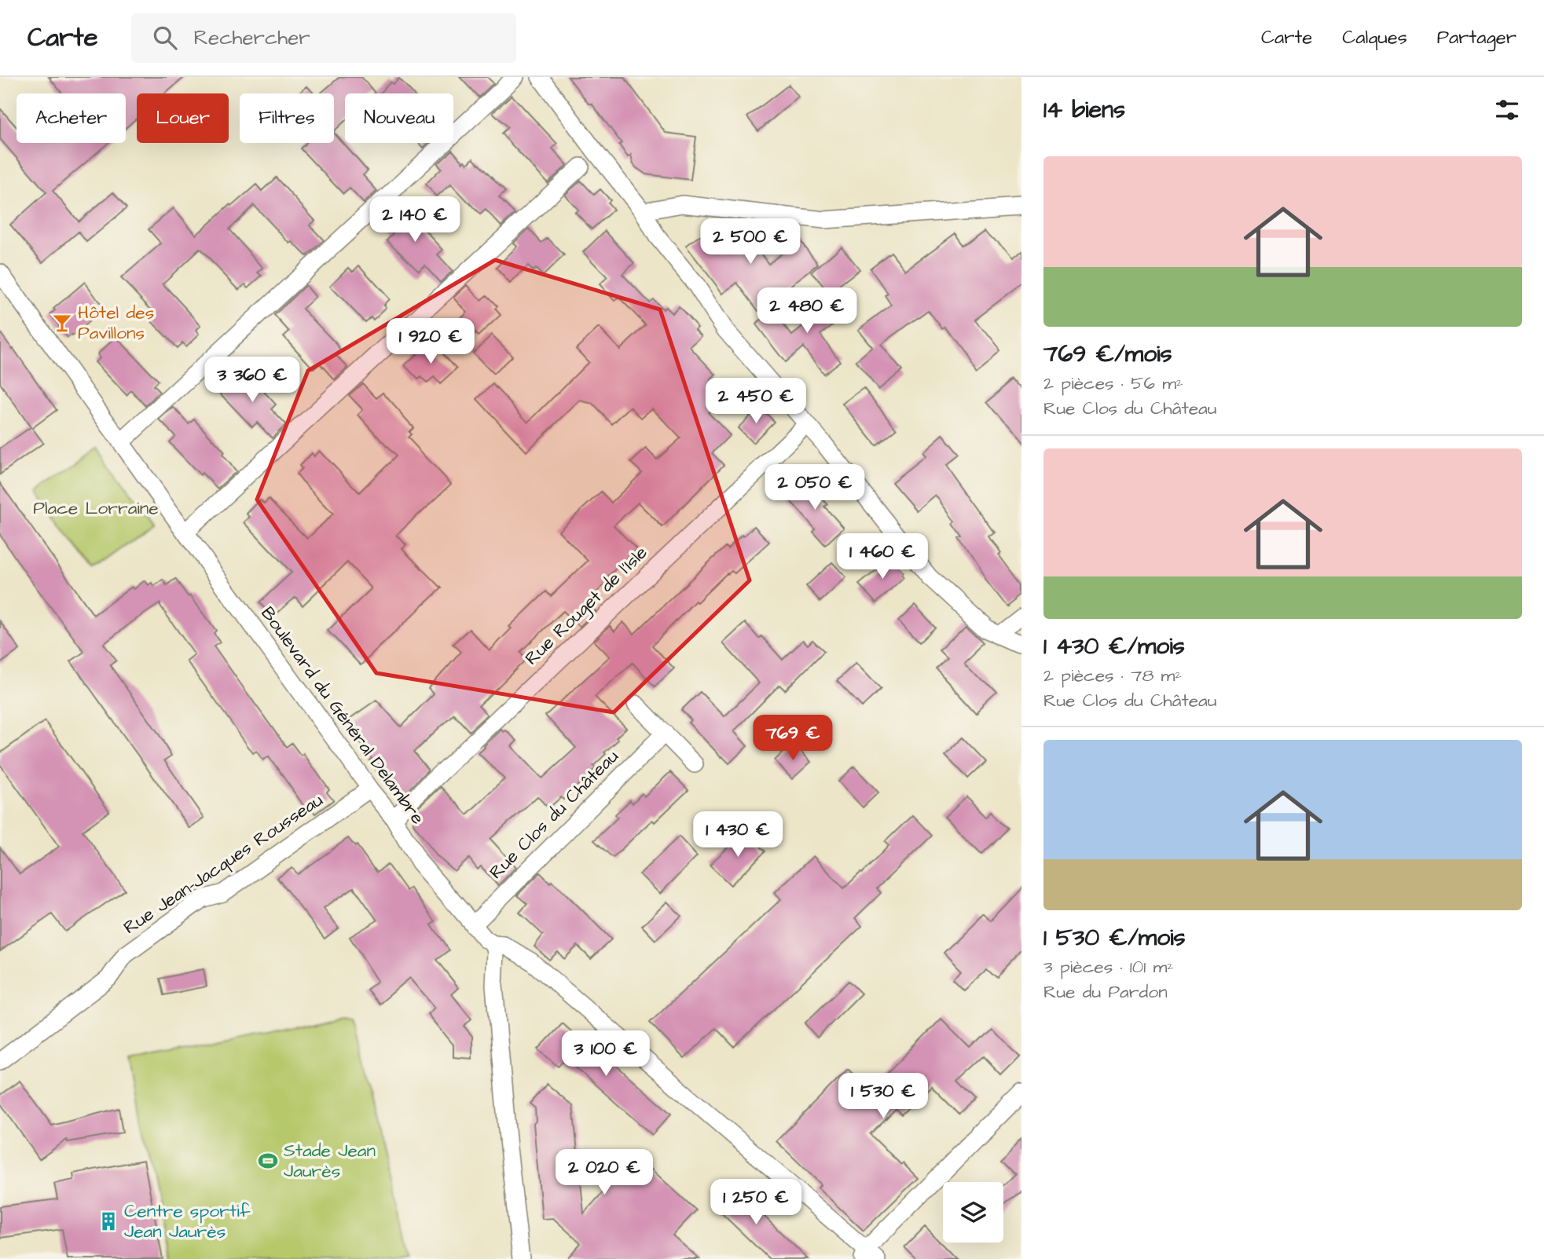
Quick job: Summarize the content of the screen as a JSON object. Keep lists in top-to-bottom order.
{
  "streets": {
    "street": [
      "Rue Rouget de l'Isle",
      "Boulevard du Général Delambre",
      "Rue Clos du Château",
      "Rue Jean-Jacques Rousseau"
    ]
  },
  "crossings": [
    ["Rue Rouget de l'Isle", "Boulevard du Général Delambre"],
    ["Boulevard du Général Delambre", "Rue Clos du Château"],
    ["Boulevard du Général Delambre", "Rue Jean-Jacques Rousseau"]
  ],
  "parks": ["Place Lorraine"],
  "places": {
    "bar": ["Hôtel des Pavillons"],
    "sports": ["Stade Jean Jaurès"],
    "building": ["Centre sportif Jean Jaurès"]
  },
  "page": {
    "header": "Carte",
    "search": "Rechercher",
    "nav": ["Carte", "Calques", "Partager"],
    "heading": "14 biens",
    "chip": [
      "Acheter",
      "Louer",
      "Filtres",
      "Nouveau"
    ],
    "list": [
      {
        "name": "769 €/mois",
        "note": "2 pièces · 56 m² · Rue Clos du Château"
      },
      {
        "name": "1 430 €/mois",
        "note": "2 pièces · 78 m² · Rue Clos du Château"
      },
      {
        "name": "1 530 €/mois",
        "note": "3 pièces · 101 m² · Rue du Pardon"
      }
    ],
    "price": [
      "2 140 €",
      "2 500 €",
      "2 480 €",
      "1 920 €",
      "3 360 €",
      "2 450 €",
      "2 050 €",
      "1 460 €",
      "769 €",
      "1 430 €",
      "3 100 €",
      "1 530 €",
      "2 020 €",
      "1 250 €"
    ]
  }
}
